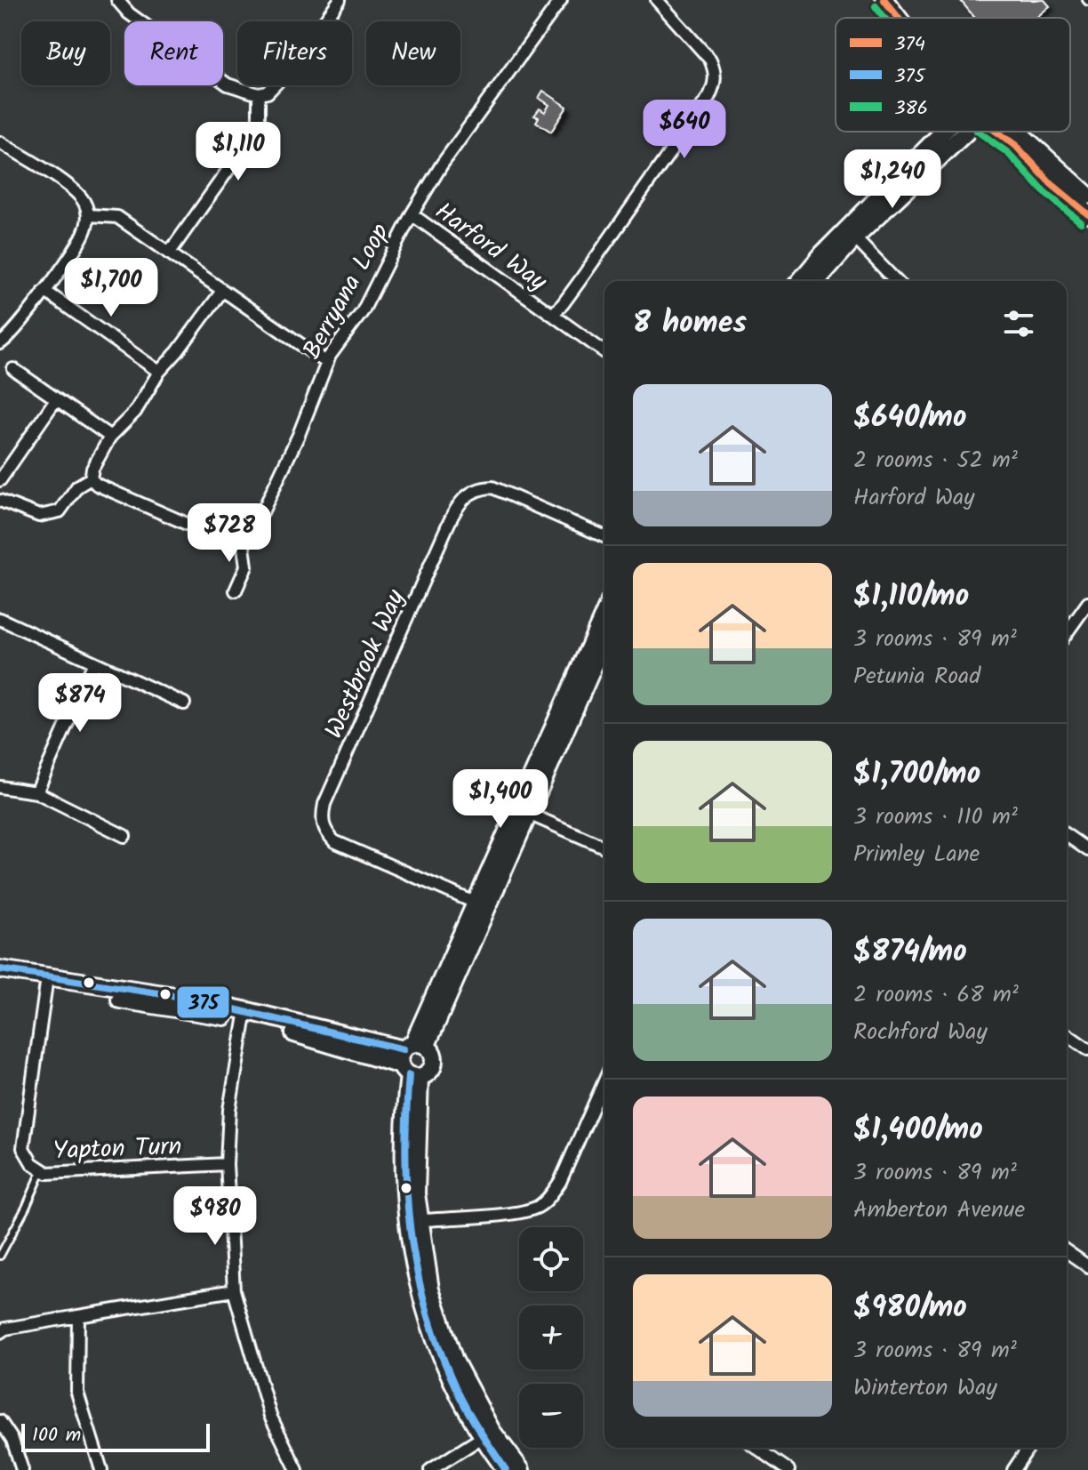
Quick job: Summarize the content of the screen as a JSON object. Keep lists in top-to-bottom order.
{
  "streets": {
    "street": [
      "Harford Way",
      "Berryana Loop",
      "Westbrook Way",
      "Yapton Turn"
    ]
  },
  "crossings": [
    ["Harford Way", "Berryana Loop"]
  ],
  "lines": ["transit line 374", "transit line 386", "transit line 375"],
  "legend": ["374", "375", "386"],
  "scale_bar": "100 m",
  "page": {
    "chip": [
      "Buy",
      "Rent",
      "Filters",
      "New"
    ],
    "price": [
      "$640",
      "$1,110",
      "$1,240",
      "$1,700",
      "$728",
      "$874",
      "$1,400",
      "$980"
    ],
    "heading": "8 homes",
    "list": [
      {
        "name": "$640/mo",
        "note": "2 rooms · 52 m² · Harford Way"
      },
      {
        "name": "$1,110/mo",
        "note": "3 rooms · 89 m² · Petunia Road"
      },
      {
        "name": "$1,700/mo",
        "note": "3 rooms · 110 m² · Primley Lane"
      },
      {
        "name": "$874/mo",
        "note": "2 rooms · 68 m² · Rochford Way"
      },
      {
        "name": "$1,400/mo",
        "note": "3 rooms · 89 m² · Amberton Avenue"
      },
      {
        "name": "$980/mo",
        "note": "3 rooms · 89 m² · Winterton Way"
      }
    ],
    "map_buttons": ["+", "−"],
    "scale": "100 m"
  }
}
